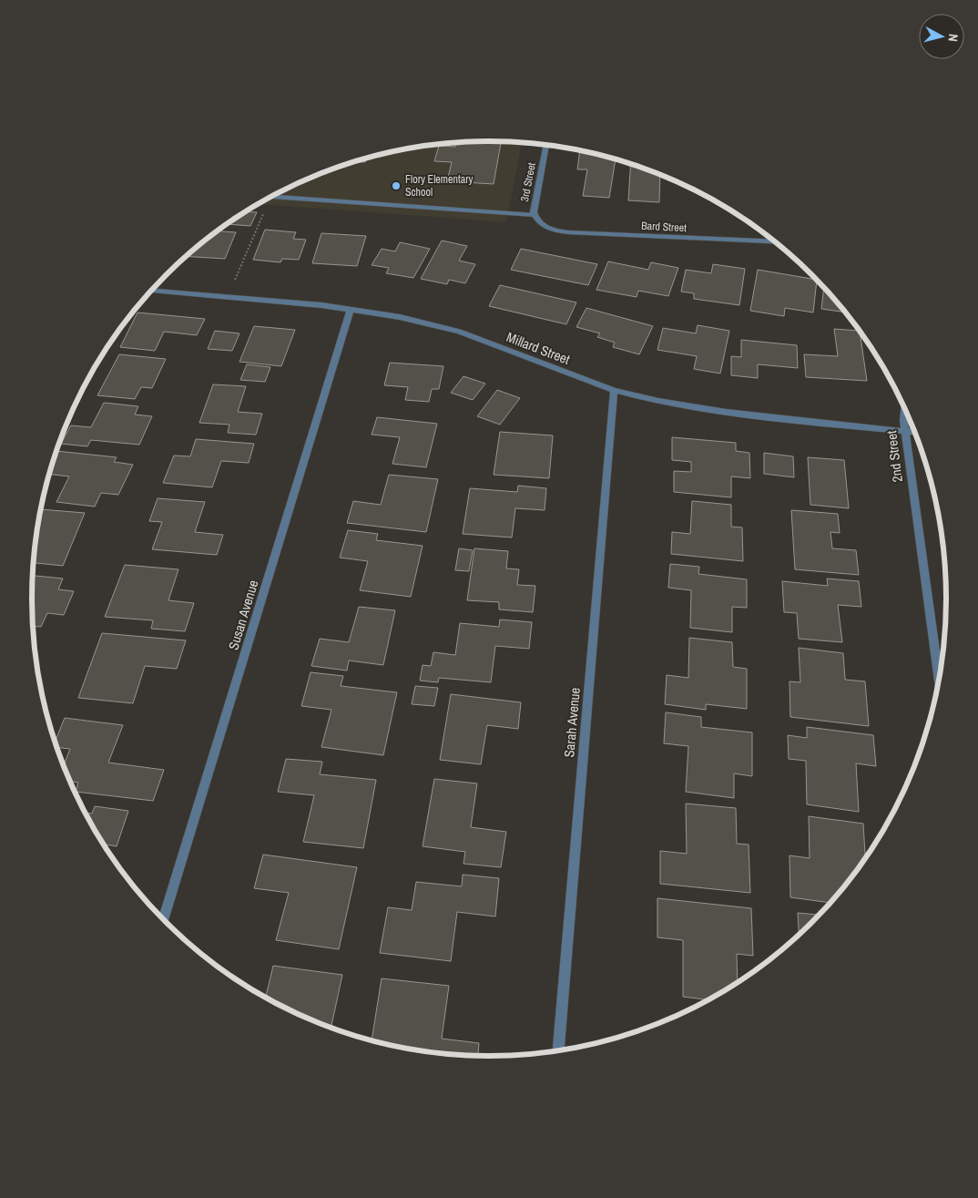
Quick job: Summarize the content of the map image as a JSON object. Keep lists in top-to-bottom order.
{
  "streets": {
    "street": [
      "3rd Street",
      "Bard Street",
      "Millard Street",
      "2nd Street",
      "Susan Avenue",
      "Sarah Avenue"
    ]
  },
  "crossings": [
    ["3rd Street", "Bard Street"],
    ["Millard Street", "2nd Street"],
    ["Millard Street", "Susan Avenue"],
    ["Millard Street", "Sarah Avenue"]
  ],
  "places": ["Flory Elementary School"],
  "north": "right"
}
